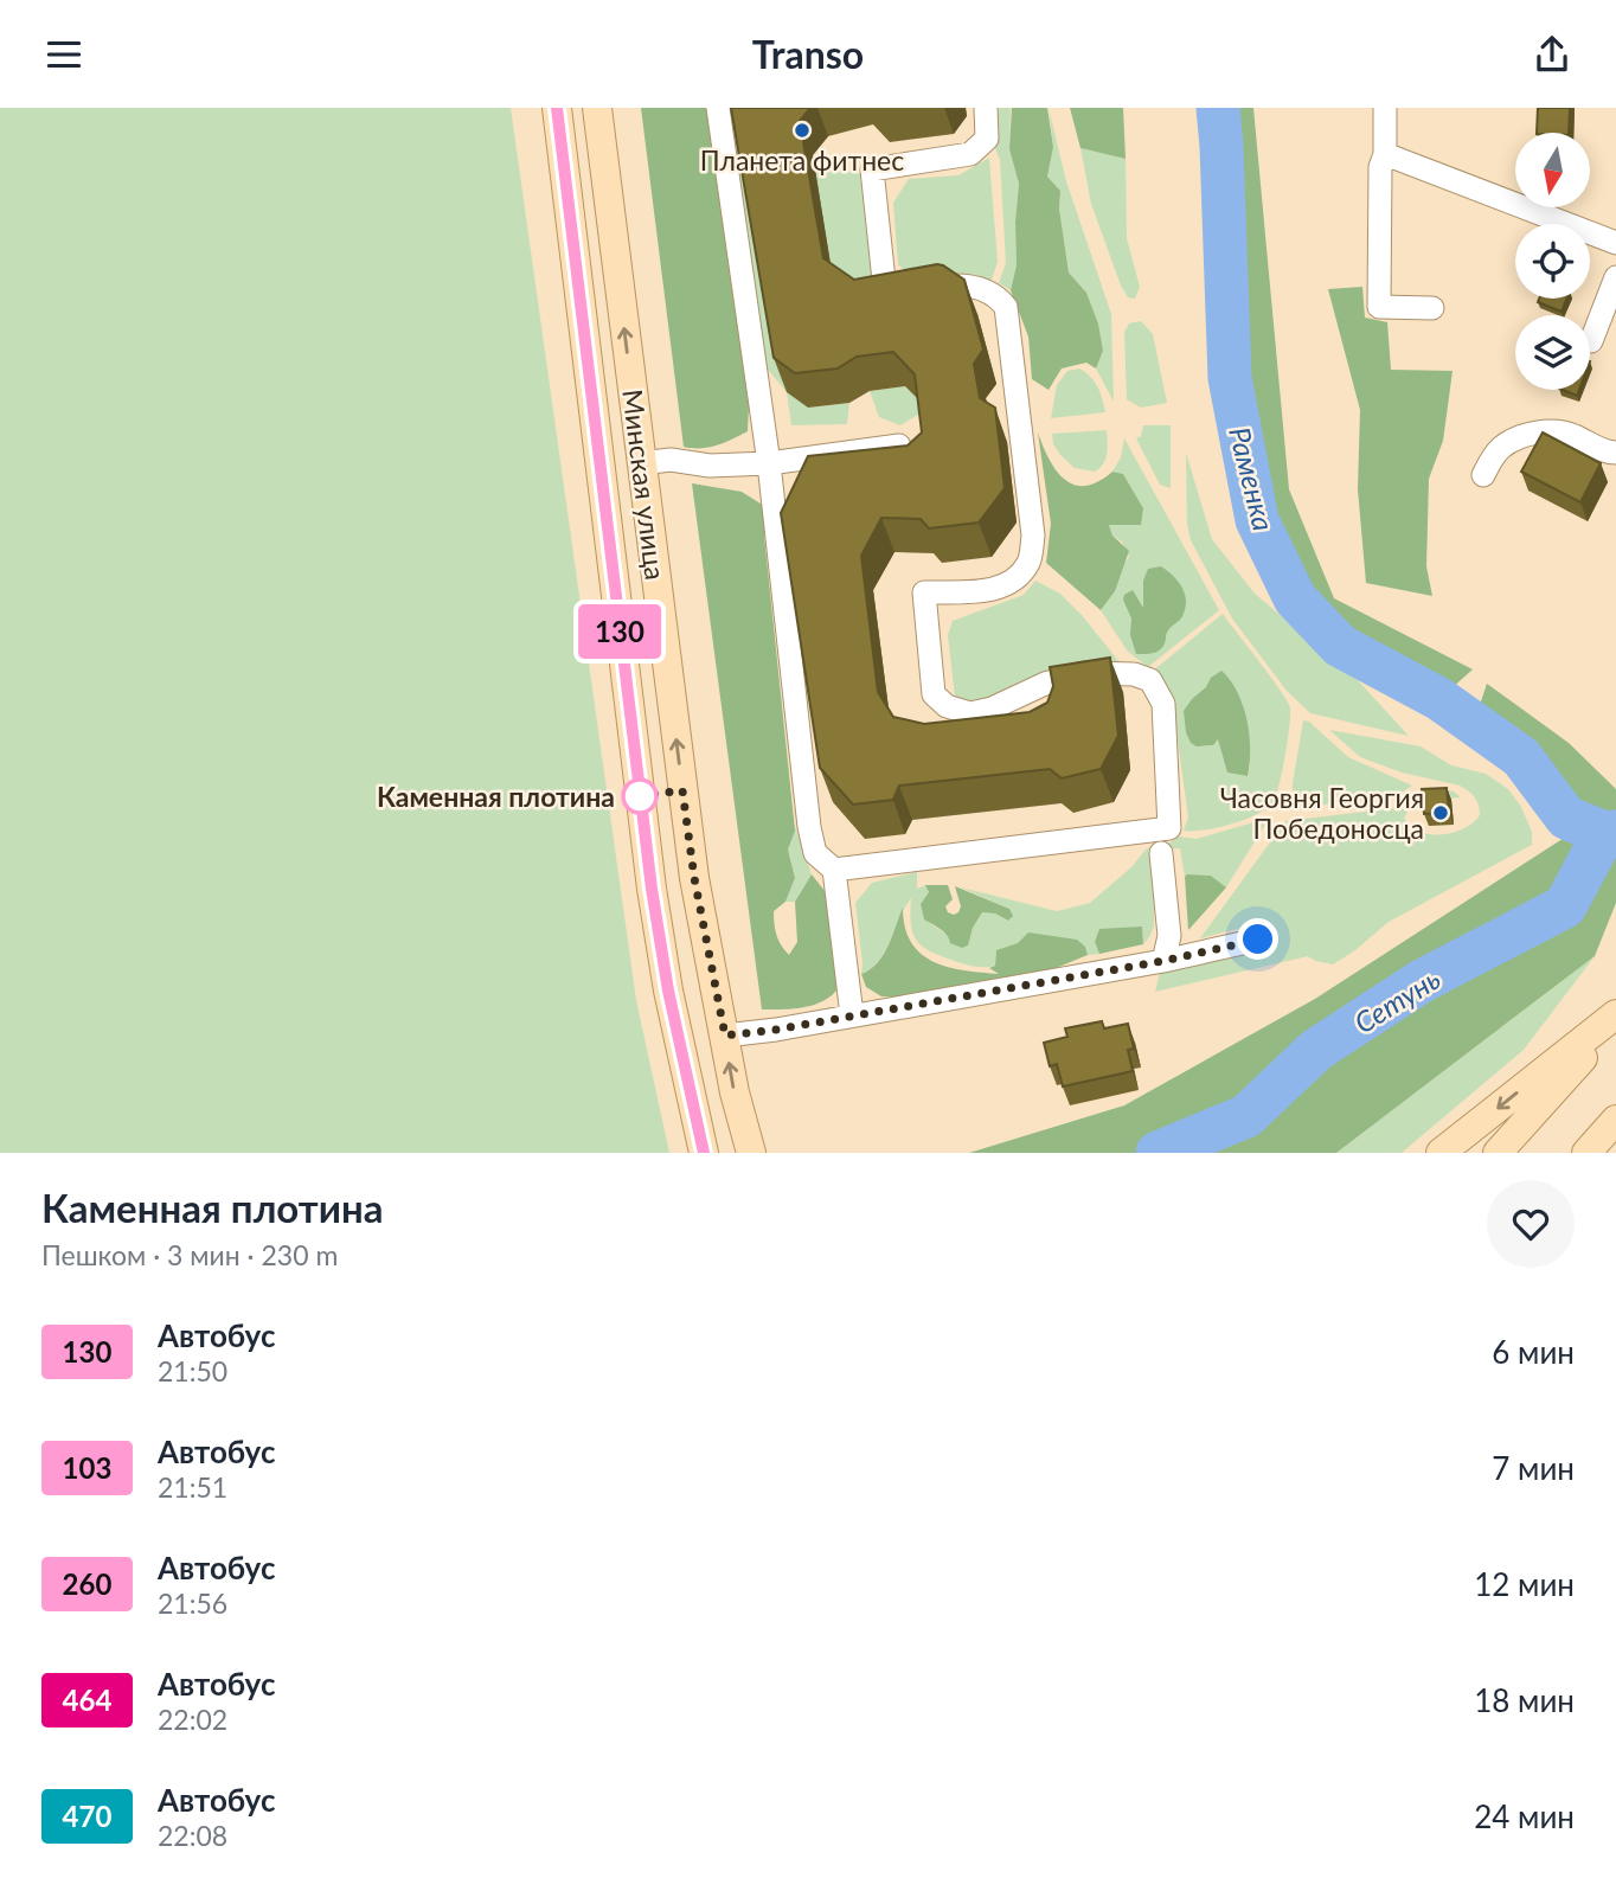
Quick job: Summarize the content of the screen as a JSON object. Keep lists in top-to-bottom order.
{
  "streets": {
    "main road": ["Минская улица"]
  },
  "water": ["Раменка", "Сетунь"],
  "places": ["Планета фитнес", "Каменная плотина", "Часовня Георгия Победоносца"],
  "lines": ["bus line 130"],
  "north": "bottom",
  "page": {
    "header": "Transo",
    "on_map": "130",
    "heading": ["Каменная плотина", "Пешком · 3 мин · 230 m"],
    "list": [
      {
        "mark": "130",
        "name": "Автобус",
        "note": "21:50",
        "value": "6 мин"
      },
      {
        "mark": "103",
        "name": "Автобус",
        "note": "21:51",
        "value": "7 мин"
      },
      {
        "mark": "260",
        "name": "Автобус",
        "note": "21:56",
        "value": "12 мин"
      },
      {
        "mark": "464",
        "name": "Автобус",
        "note": "22:02",
        "value": "18 мин"
      },
      {
        "mark": "470",
        "name": "Автобус",
        "note": "22:08",
        "value": "24 мин"
      }
    ]
  }
}
